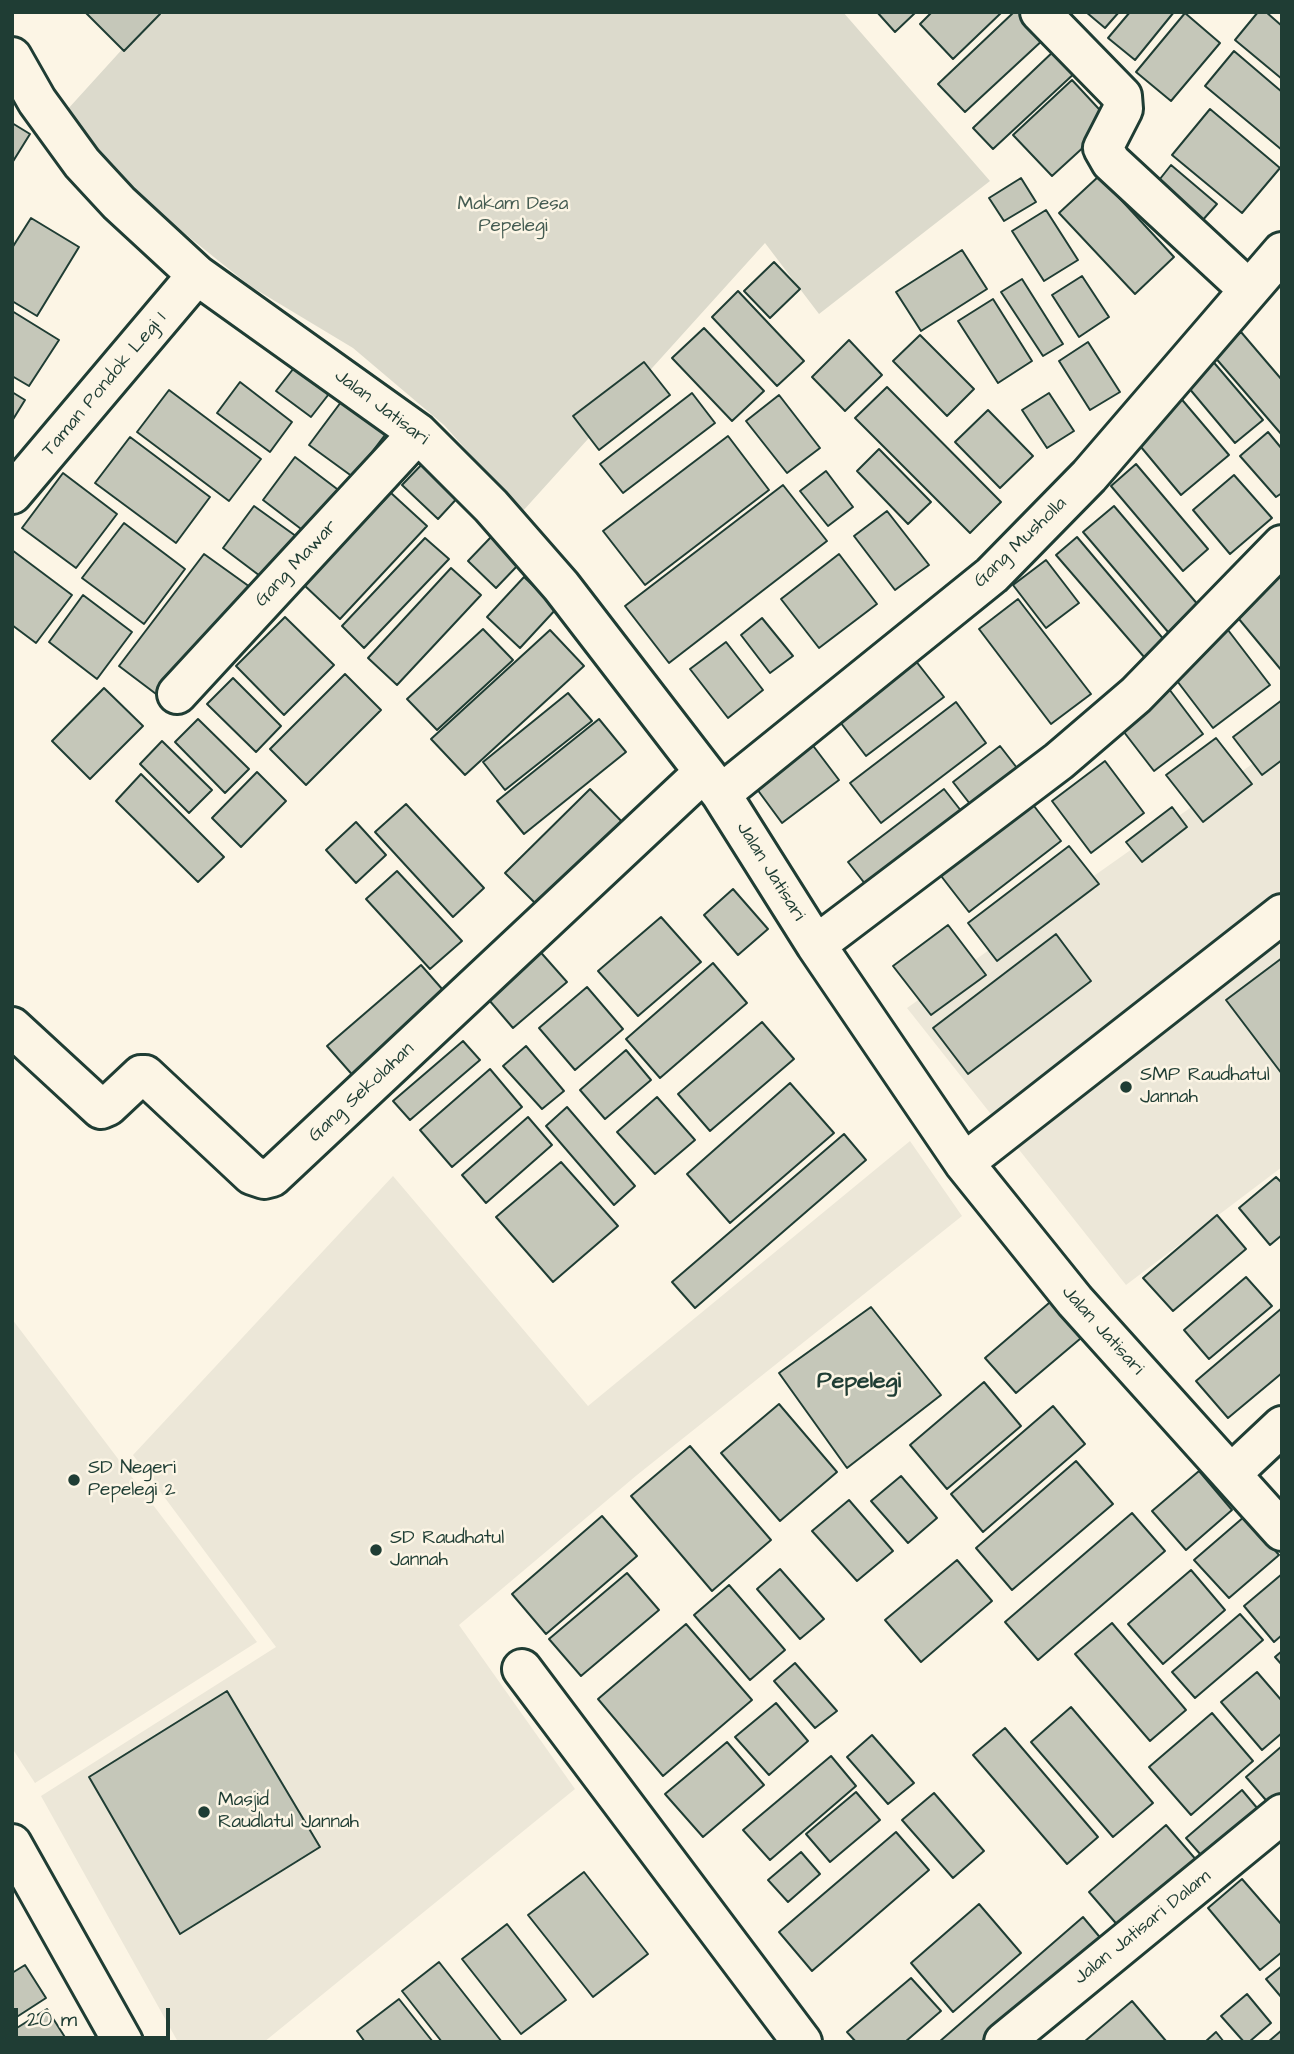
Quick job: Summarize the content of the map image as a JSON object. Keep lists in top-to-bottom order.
{
  "streets": {
    "street": [
      "Taman Pondok Legi 1",
      "Jalan Jatisari",
      "Gang Musholla",
      "Gang Mawar",
      "Gang Sekolahan",
      "Jalan Jatisari Dalam"
    ]
  },
  "crossings": [
    ["Taman Pondok Legi 1", "Jalan Jatisari"],
    ["Jalan Jatisari", "Gang Musholla"],
    ["Jalan Jatisari", "Gang Mawar"],
    ["Jalan Jatisari", "Gang Sekolahan"],
    ["Gang Musholla", "Gang Sekolahan"]
  ],
  "districts": ["Pepelegi"],
  "parks": ["Makam Desa Pepelegi"],
  "places": [
    "SMP Raudhatul Jannah",
    "SD Negeri Pepelegi 2",
    "SD Raudhatul Jannah",
    "Masjid Raudlatul Jannah"
  ],
  "scale_bar": "20 m"
}
